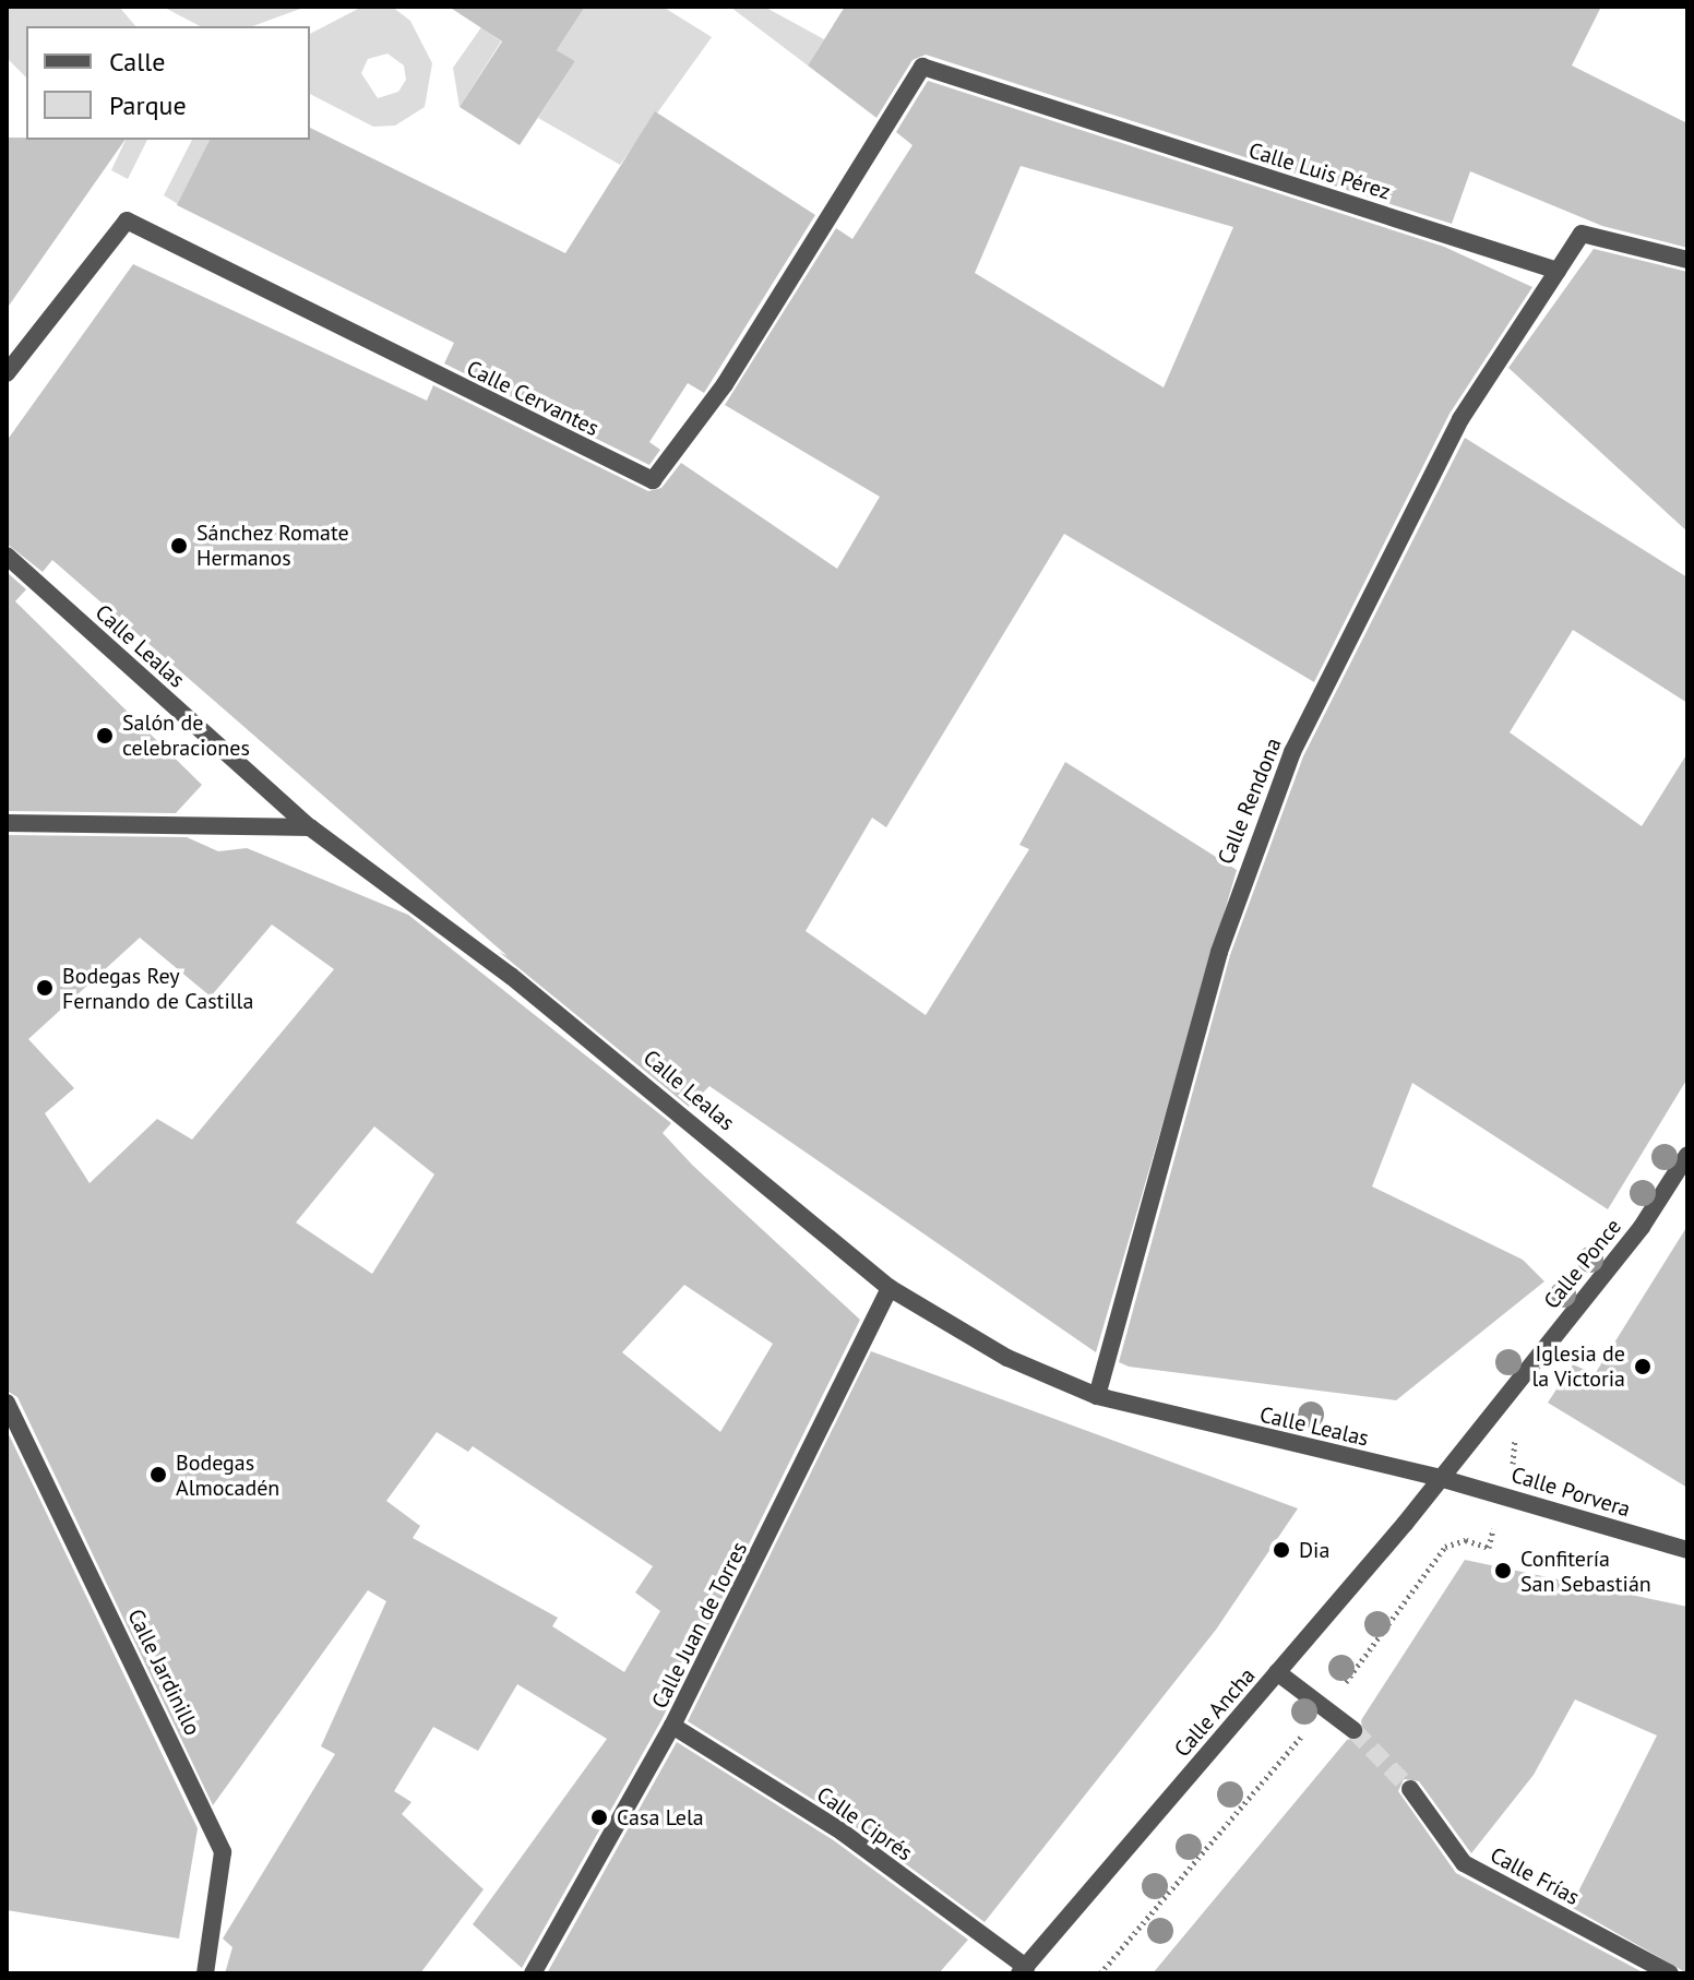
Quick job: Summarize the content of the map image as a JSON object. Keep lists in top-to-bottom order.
{
  "streets": {
    "street": [
      "Calle Luis Pérez",
      "Calle Cervantes",
      "Calle Lealas",
      "Calle Rendona",
      "Calle Ponce",
      "Calle Porvera",
      "Calle Juan de Torres",
      "Calle Jardinillo",
      "Calle Ancha",
      "Calle Ciprés",
      "Calle Frías"
    ]
  },
  "crossings": [
    ["Calle Luis Pérez", "Calle Cervantes"],
    ["Calle Luis Pérez", "Calle Rendona"],
    ["Calle Lealas", "Calle Rendona"],
    ["Calle Lealas", "Calle Ponce"],
    ["Calle Lealas", "Calle Porvera"],
    ["Calle Lealas", "Calle Juan de Torres"],
    ["Calle Lealas", "Calle Ancha"],
    ["Calle Ponce", "Calle Porvera"],
    ["Calle Ponce", "Calle Ancha"],
    ["Calle Porvera", "Calle Ancha"],
    ["Calle Juan de Torres", "Calle Ciprés"],
    ["Calle Ancha", "Calle Ciprés"]
  ],
  "places": [
    "Sánchez Romate Hermanos",
    "Salón de celebraciones",
    "Bodegas Rey Fernando de Castilla",
    "Iglesia de la Victoria",
    "Bodegas Almocadén",
    "Dia",
    "Confitería San Sebastián",
    "Casa Lela"
  ],
  "legend": ["Calle", "Parque"]
}
